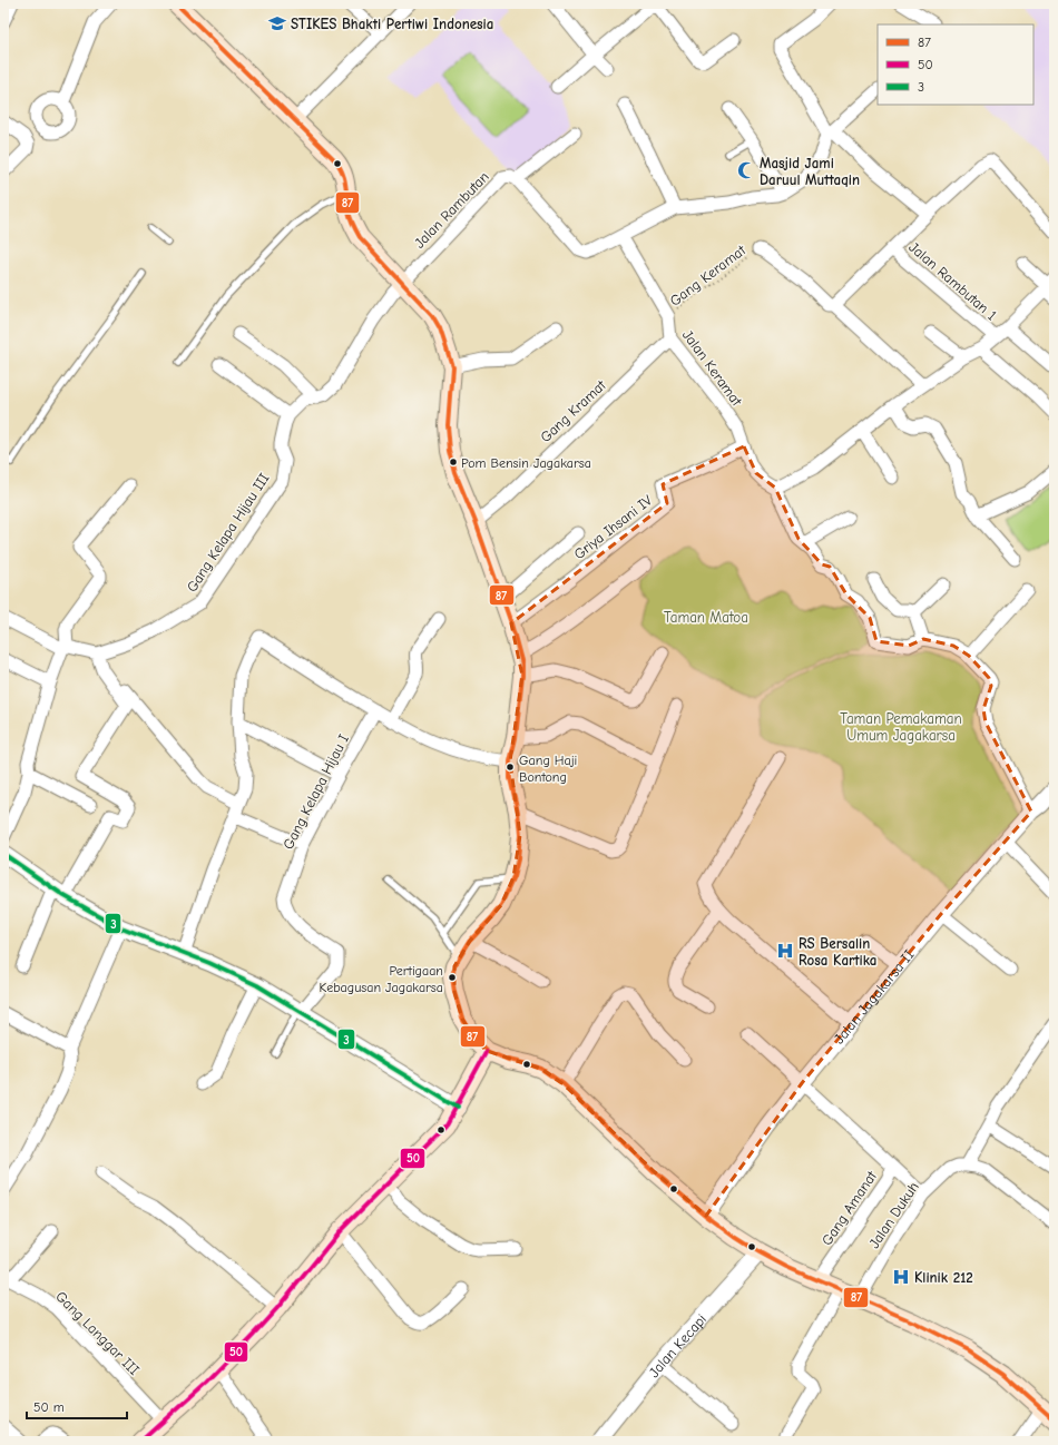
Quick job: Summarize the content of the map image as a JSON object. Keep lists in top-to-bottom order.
{
  "streets": {
    "street": [
      "Jalan Rambutan",
      "Jalan Rambutan 1",
      "Jalan Keramat",
      "Gang Kramat",
      "Griya Ihsani IV",
      "Gang Kelapa Hijau III",
      "Gang Kelapa Hijau I",
      "Jalan Jagakarsa II",
      "Gang Amanat",
      "Jalan Dukuh",
      "Gang Langgar III",
      "Jalan Kecapi"
    ],
    "path": ["Gang Keramat"]
  },
  "crossings": [
    ["Gang Keramat", "Jalan Keramat"],
    ["Jalan Keramat", "Gang Kramat"],
    ["Jalan Keramat", "Griya Ihsani IV"],
    ["Jalan Jagakarsa II", "Gang Amanat"]
  ],
  "parks": ["Taman Matoa", "Taman Pemakaman Umum Jagakarsa"],
  "places": {
    "school or university": ["STIKES Bhakti Pertiwi Indonesia"],
    "mosque": ["Masjid Jami Daruul Muttaqin"],
    "other": ["Pom Bensin Jagakarsa", "Gang Haji Bontong", "Pertigaan Kebagusan Jagakarsa"],
    "hospital": ["RS Bersalin Rosa Kartika", "Klinik 212"]
  },
  "lines": ["transit line 87", "transit line 3", "transit line 50"],
  "legend": ["87", "50", "3"],
  "scale_bar": "50 m"
}
